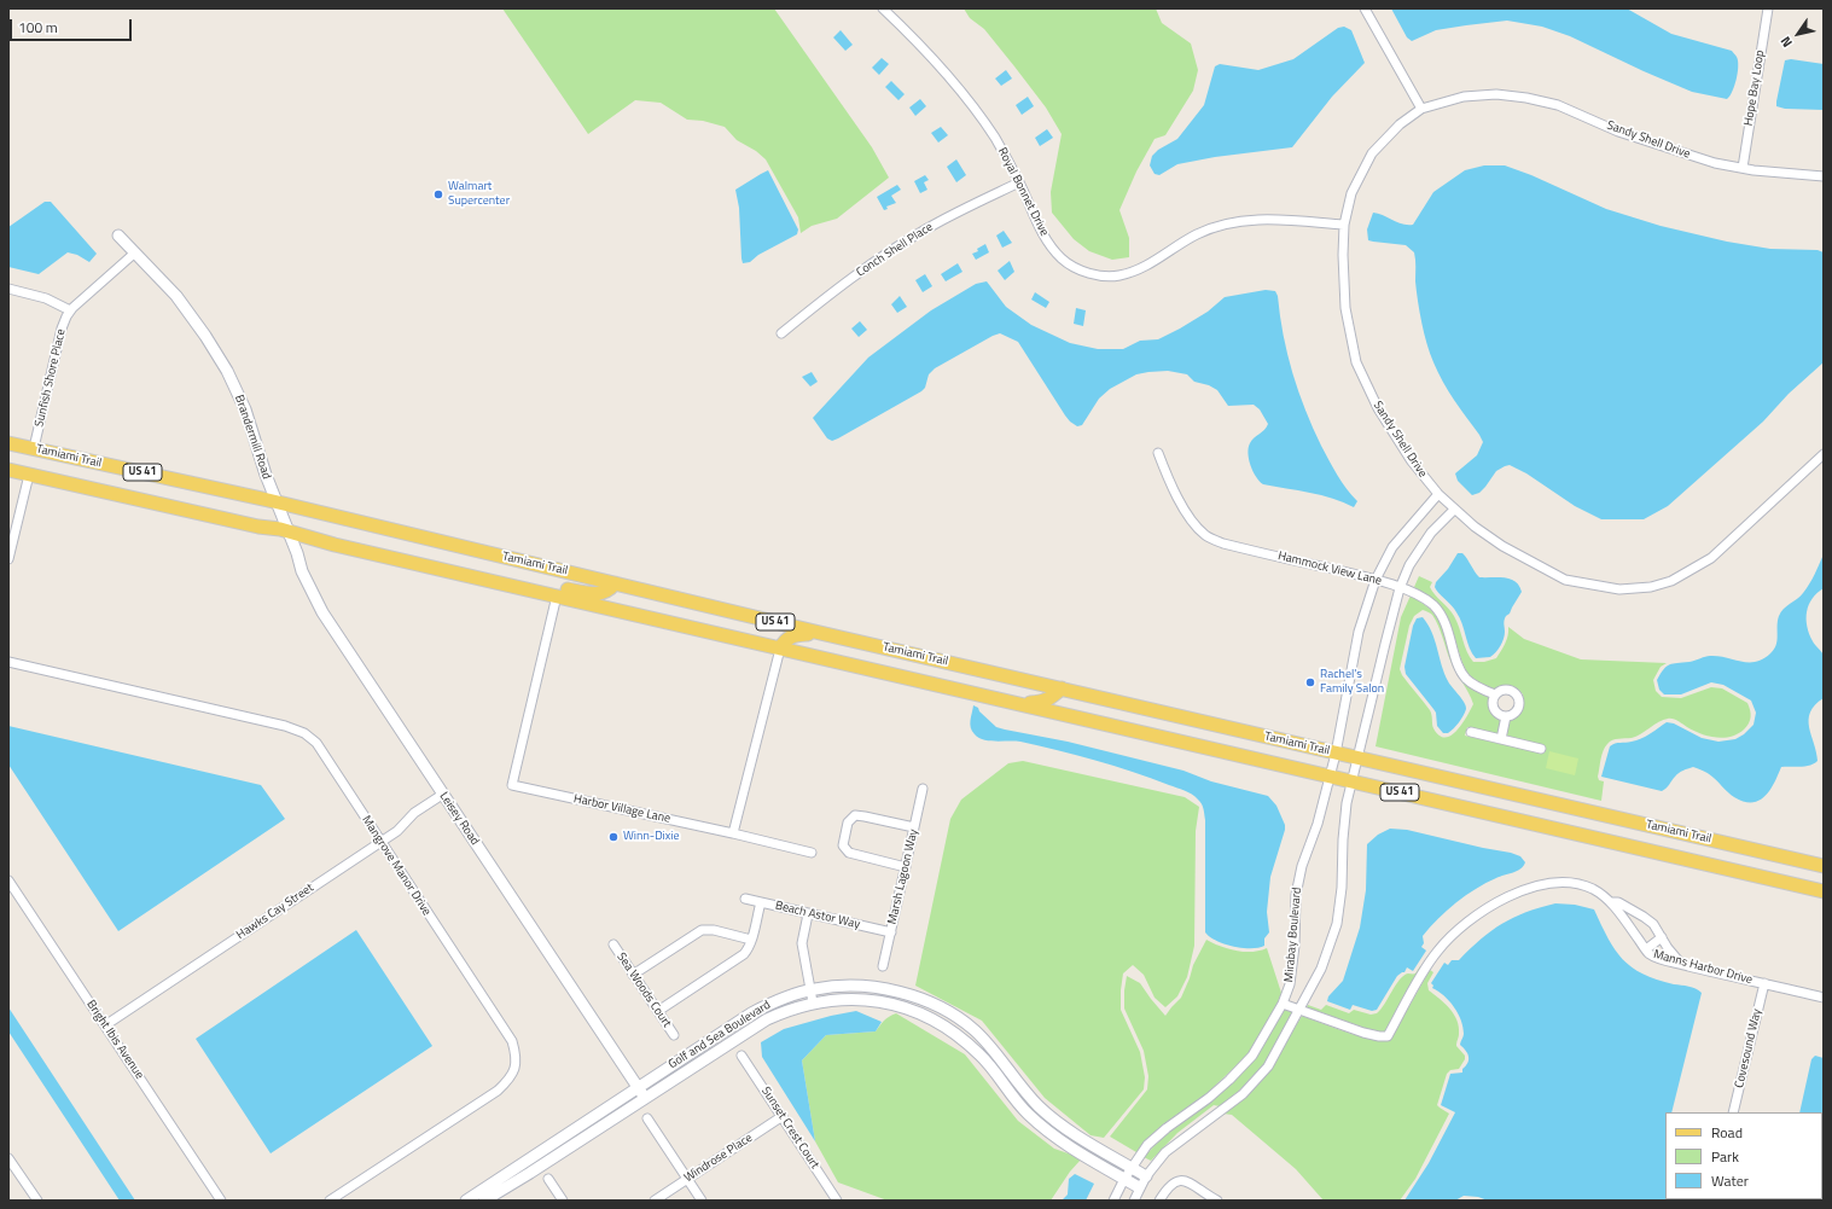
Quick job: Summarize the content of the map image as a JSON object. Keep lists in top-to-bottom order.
{
  "streets": {
    "main road": ["Tamiami Trail", "US 41"],
    "street": [
      "Hope Bay Loop",
      "Sandy Shell Drive",
      "Royal Bonnet Drive",
      "Conch Shell Place",
      "Sunfish Shore Place",
      "Brandermill Road",
      "Hammock View Lane",
      "Harbor Village Lane",
      "Leisey Road",
      "Mangrove Manor Drive",
      "Marsh Lagoon Way",
      "Hawks Cay Street",
      "Beach Astor Way",
      "Mirabay Boulevard",
      "Manns Harbor Drive",
      "Sea Woods Court",
      "Golf and Sea Boulevard",
      "Bright Ibis Avenue",
      "Covesound Way",
      "Sunset Crest Court",
      "Windrose Place"
    ]
  },
  "crossings": [
    ["Hope Bay Loop", "Sandy Shell Drive"],
    ["Sandy Shell Drive", "Royal Bonnet Drive"],
    ["Sandy Shell Drive", "Mirabay Boulevard"],
    ["Royal Bonnet Drive", "Conch Shell Place"],
    ["Sunfish Shore Place", "Brandermill Road"],
    ["Sunfish Shore Place", "Tamiami Trail"],
    ["Brandermill Road", "Tamiami Trail"],
    ["Brandermill Road", "Leisey Road"],
    ["Tamiami Trail", "Harbor Village Lane"],
    ["Tamiami Trail", "Leisey Road"],
    ["Tamiami Trail", "Mirabay Boulevard"],
    ["Hammock View Lane", "Mirabay Boulevard"],
    ["Leisey Road", "Hawks Cay Street"],
    ["Leisey Road", "Golf and Sea Boulevard"],
    ["Mangrove Manor Drive", "Hawks Cay Street"],
    ["Marsh Lagoon Way", "Beach Astor Way"],
    ["Hawks Cay Street", "Bright Ibis Avenue"],
    ["Mirabay Boulevard", "Manns Harbor Drive"],
    ["Mirabay Boulevard", "Golf and Sea Boulevard"],
    ["Manns Harbor Drive", "Covesound Way"],
    ["Sunset Crest Court", "Windrose Place"]
  ],
  "places": ["Walmart Supercenter", "Rachel's Family Salon", "Winn-Dixie"],
  "legend": ["Road", "Park", "Water"],
  "scale_bar": "100 m",
  "north": "bottom left"
}
